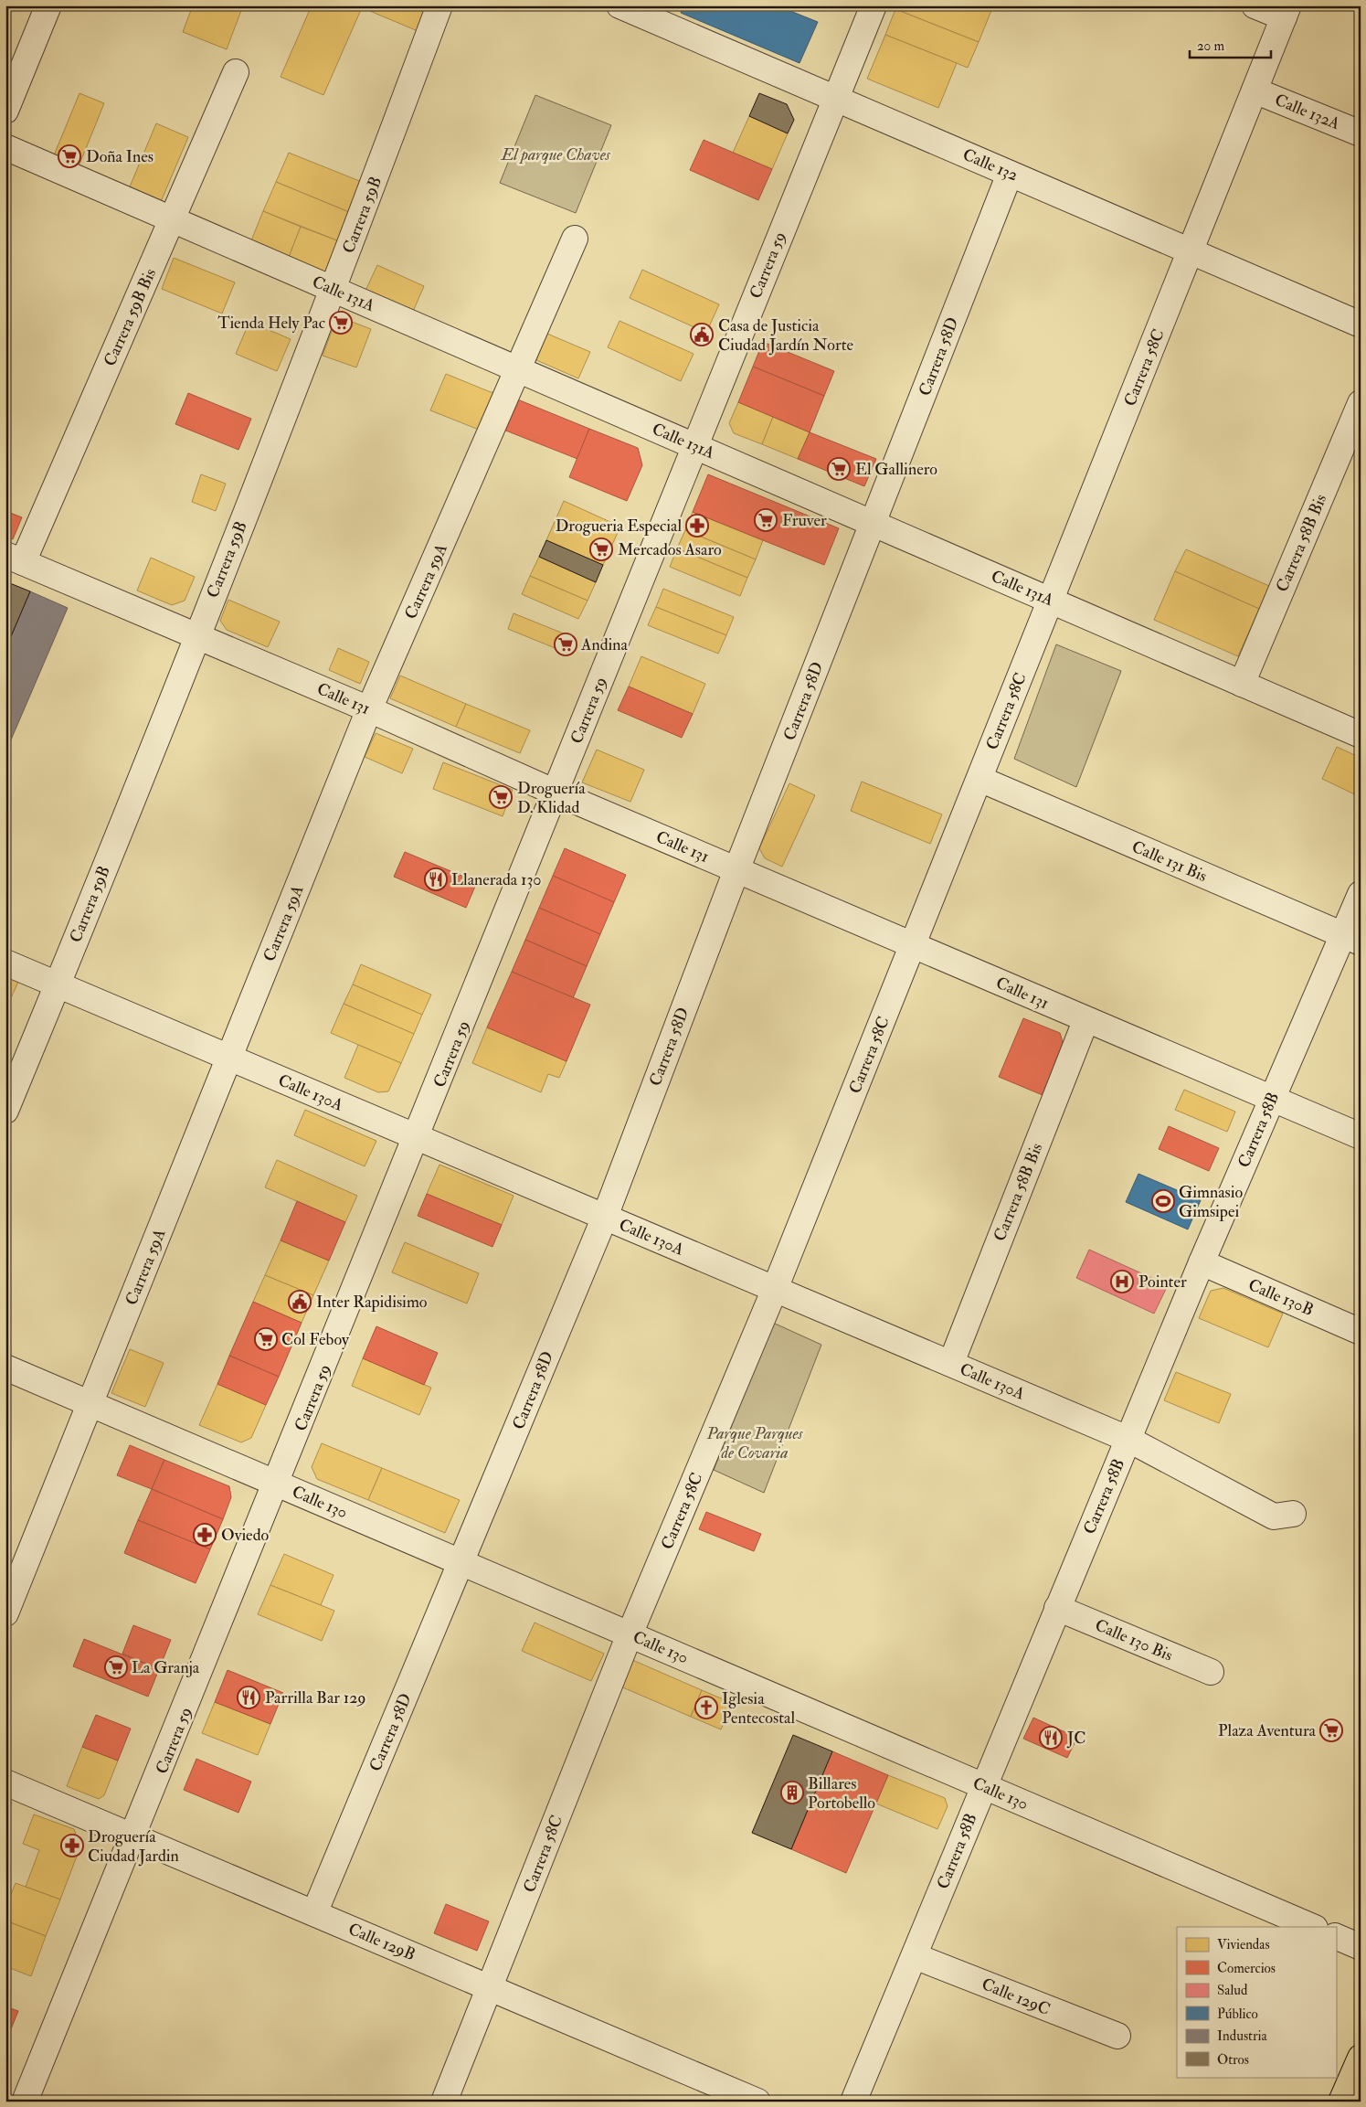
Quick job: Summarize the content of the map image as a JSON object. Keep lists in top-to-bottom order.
{
  "streets": {
    "street": [
      "Calle 132A",
      "Calle 132",
      "Carrera 59B",
      "Carrera 59",
      "Calle 131A",
      "Carrera 59B Bis",
      "Carrera 58D",
      "Carrera 58C",
      "Carrera 58B Bis",
      "Carrera 59A",
      "Calle 131",
      "Calle 131 Bis",
      "Calle 130A",
      "Carrera 58B",
      "Calle 130B",
      "Calle 130",
      "Calle 130 Bis",
      "Calle 129B",
      "Calle 129C"
    ]
  },
  "crossings": [
    ["Calle 132A", "Carrera 58C"],
    ["Calle 132", "Carrera 59"],
    ["Calle 132", "Carrera 58D"],
    ["Calle 132", "Carrera 58C"],
    ["Carrera 59B", "Calle 131A"],
    ["Carrera 59B", "Calle 131"],
    ["Carrera 59B", "Calle 130A"],
    ["Carrera 59", "Calle 131A"],
    ["Carrera 59", "Calle 131"],
    ["Carrera 59", "Calle 130A"],
    ["Carrera 59", "Calle 130"],
    ["Carrera 59", "Calle 129B"],
    ["Calle 131A", "Carrera 59B Bis"],
    ["Calle 131A", "Carrera 58D"],
    ["Calle 131A", "Carrera 58C"],
    ["Calle 131A", "Carrera 58B Bis"],
    ["Calle 131A", "Carrera 59A"],
    ["Carrera 59B Bis", "Calle 131"],
    ["Carrera 58D", "Calle 131"],
    ["Carrera 58D", "Calle 130A"],
    ["Carrera 58D", "Calle 130"],
    ["Carrera 58D", "Calle 129B"],
    ["Carrera 58C", "Calle 131"],
    ["Carrera 58C", "Calle 131 Bis"],
    ["Carrera 58C", "Calle 130A"],
    ["Carrera 58C", "Calle 130"],
    ["Carrera 58C", "Calle 129B"],
    ["Carrera 58B Bis", "Calle 131"],
    ["Carrera 58B Bis", "Calle 130A"],
    ["Carrera 59A", "Calle 131"],
    ["Carrera 59A", "Calle 130A"],
    ["Carrera 59A", "Calle 130"],
    ["Calle 131", "Carrera 58B"],
    ["Calle 131 Bis", "Carrera 58B"],
    ["Calle 130A", "Carrera 58B"],
    ["Carrera 58B", "Calle 130B"],
    ["Carrera 58B", "Calle 130"],
    ["Carrera 58B", "Calle 130 Bis"],
    ["Carrera 58B", "Calle 129C"]
  ],
  "parks": ["El parque Chaves", "Parque Parques de Covaria"],
  "places": {
    "supermarket": [
      "Doña Ines",
      "Tienda Hely Pac",
      "El Gallinero",
      "Fruver",
      "Mercados Asaro",
      "Andina",
      "Droguería D. Klidad",
      "Col Feboy",
      "La Granja",
      "Plaza Aventura"
    ],
    "public building": ["Casa de Justicia Ciudad Jardín Norte", "Inter Rapidisimo"],
    "pharmacy": ["Drogueria Especial", "Oviedo", "Droguería Ciudad Jardin"],
    "restaurant": ["Llanerada 130", "Parrilla Bar 129", "JC"],
    "sports": ["Gimnasio Gimsipei"],
    "hospital": ["Pointer"],
    "church": ["Iglesia Pentecostal"],
    "building": ["Billares Portobello"]
  },
  "legend": [
    "Viviendas",
    "Comercios",
    "Salud",
    "Público",
    "Industria",
    "Otros"
  ],
  "scale_bar": "20 m"
}
